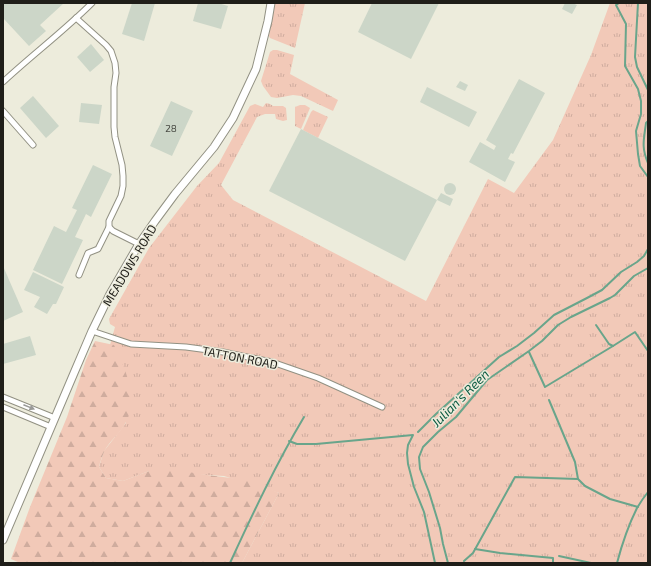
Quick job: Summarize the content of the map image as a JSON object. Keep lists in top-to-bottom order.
{
  "streets": {
    "street": ["MEADOWS ROAD", "TATTON ROAD"]
  },
  "crossings": [
    ["MEADOWS ROAD", "TATTON ROAD"]
  ],
  "water": ["Julian's Reen"],
  "house_numbers": ["28"]
}
